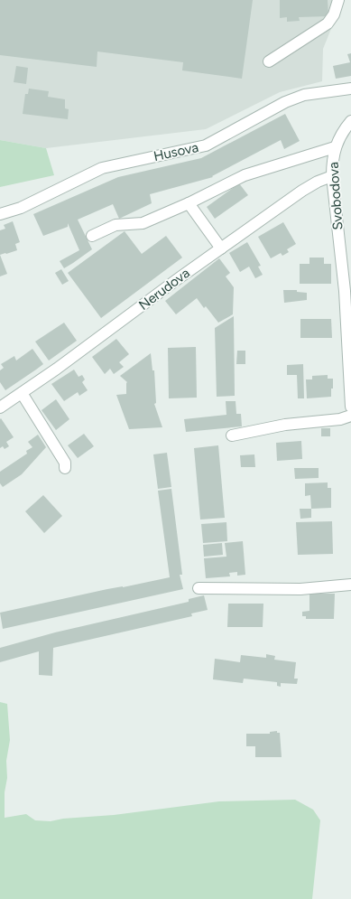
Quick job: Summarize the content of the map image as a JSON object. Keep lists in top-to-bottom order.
{
  "streets": {
    "street": ["Husova", "Svobodova", "Nerudova"]
  },
  "crossings": [
    ["Svobodova", "Nerudova"]
  ]
}
